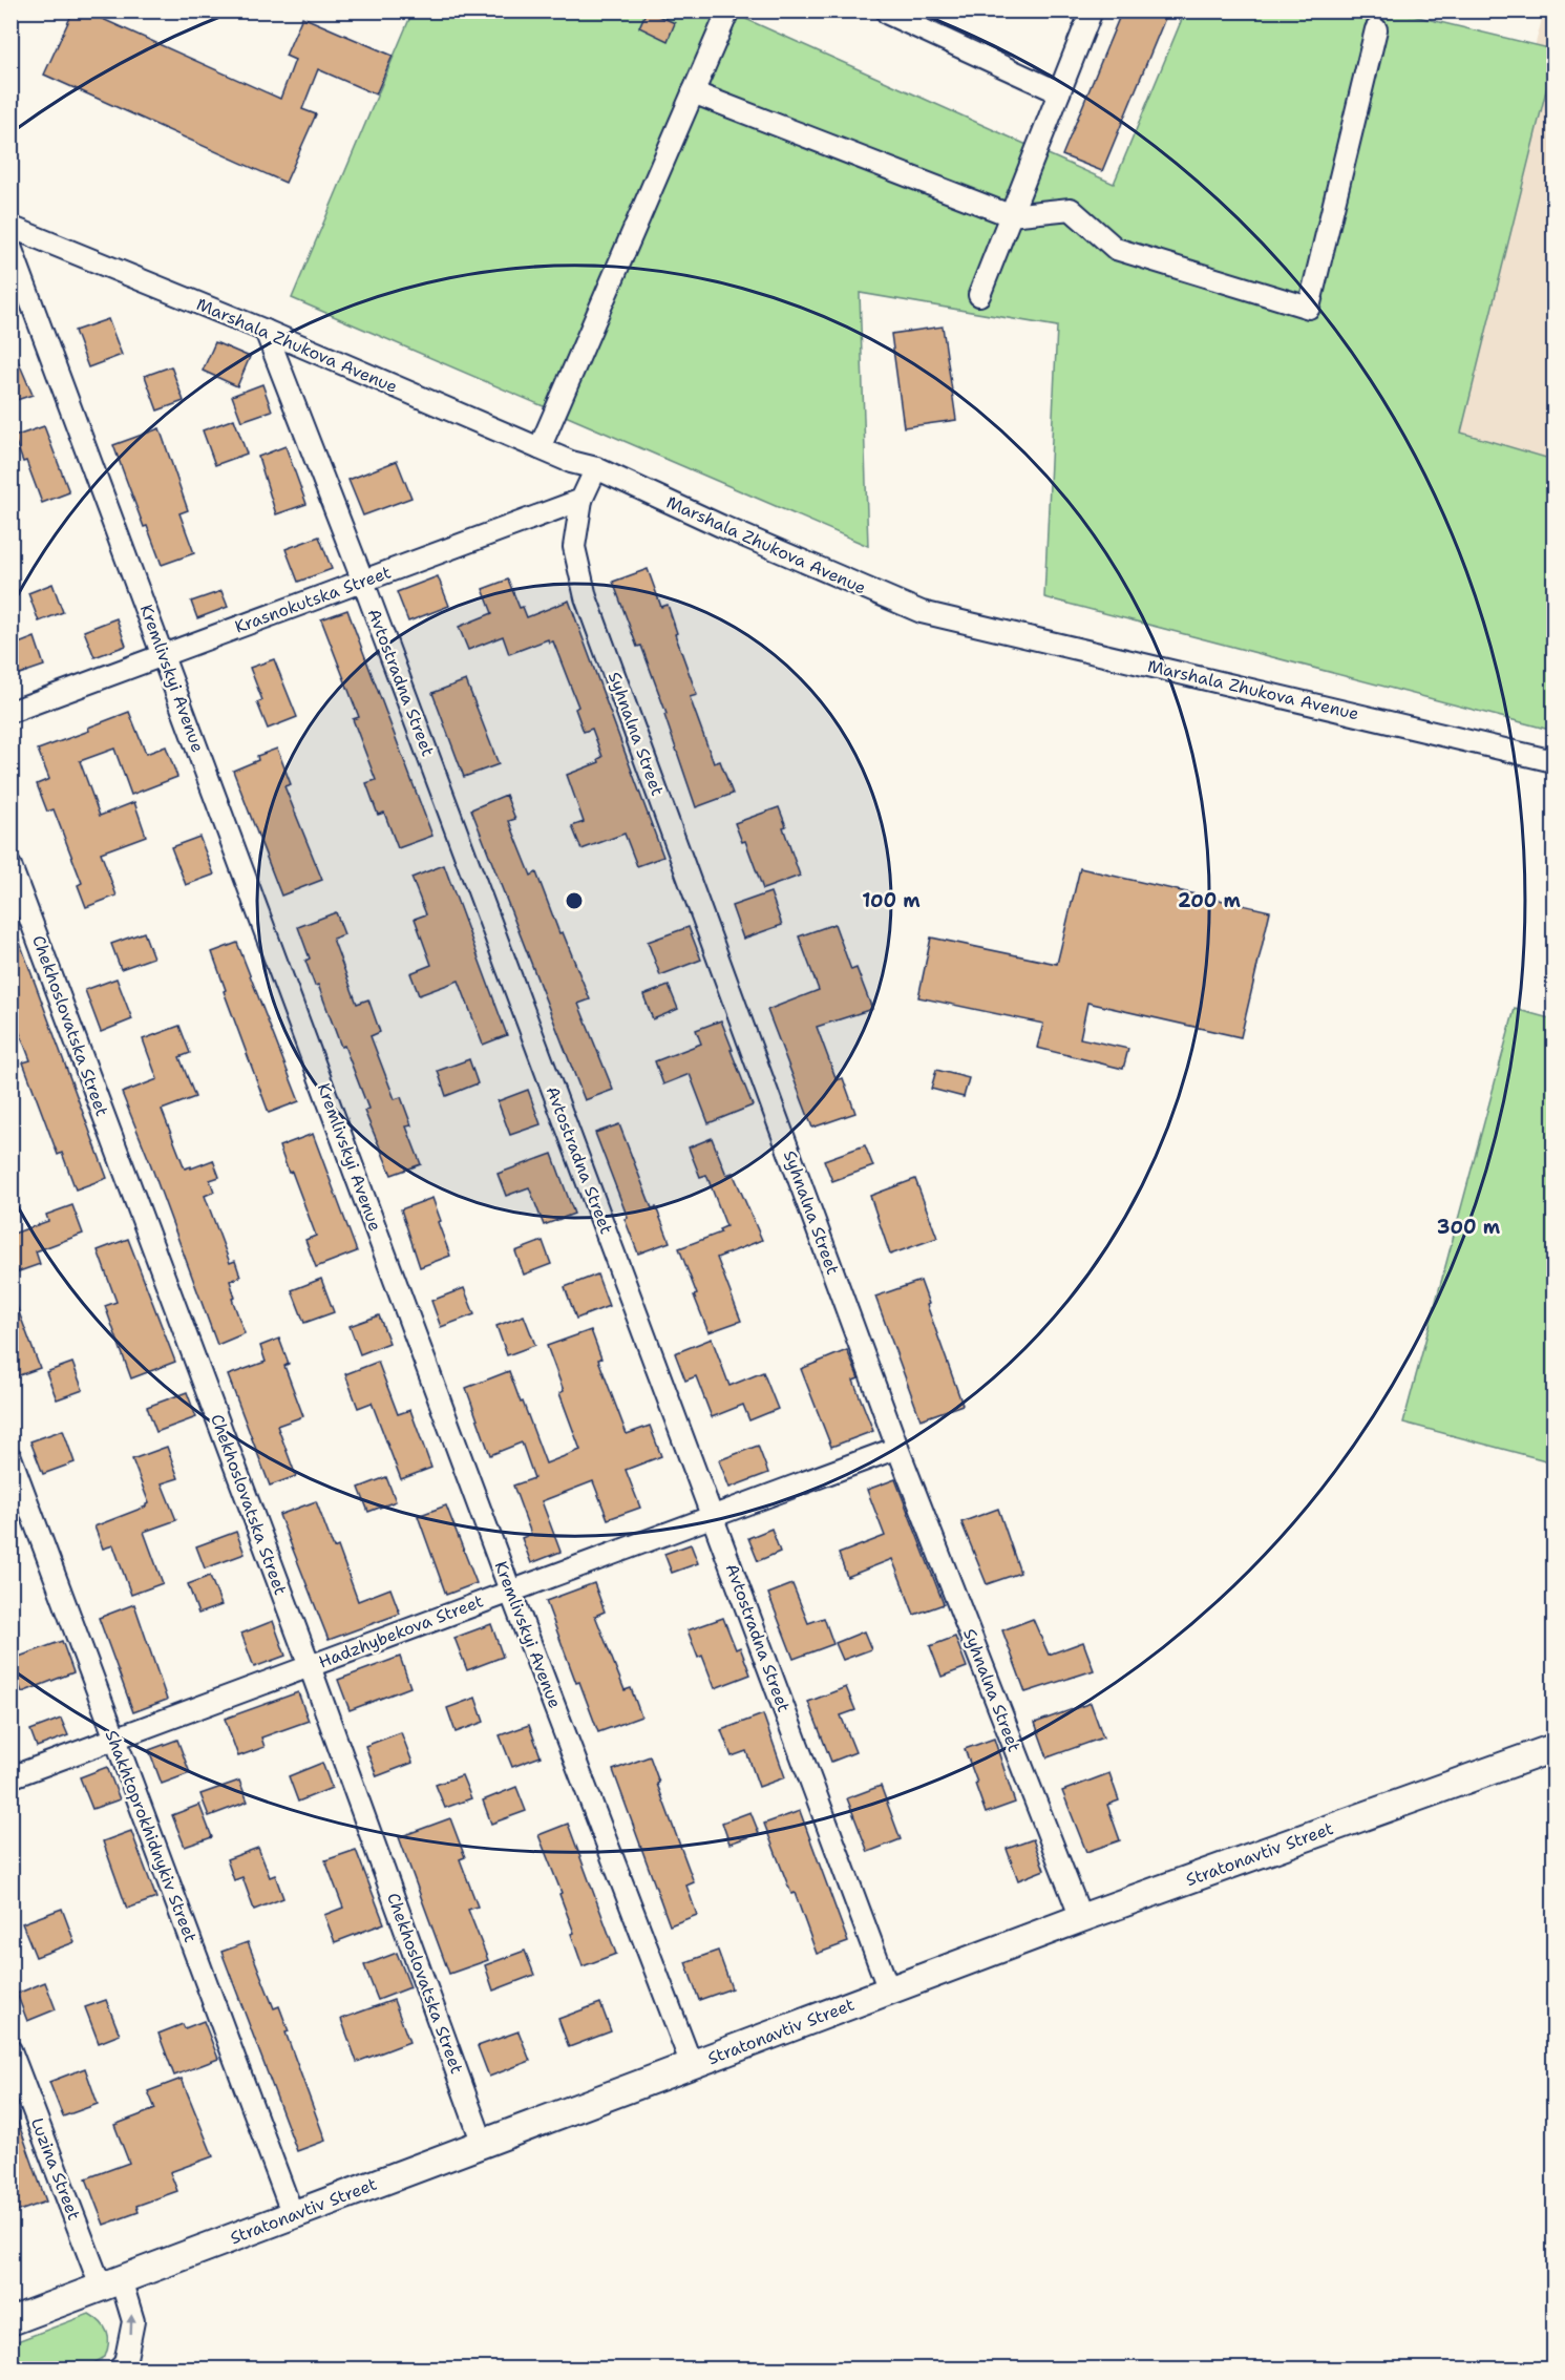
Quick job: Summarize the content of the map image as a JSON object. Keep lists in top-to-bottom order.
{
  "streets": {
    "main road": ["Stratonavtiv Street"],
    "street": [
      "Marshala Zhukova Avenue",
      "Krasnokutska Street",
      "Kremlivskyi Avenue",
      "Avtostradna Street",
      "Syhnalna Street",
      "Chekhoslovatska Street",
      "Hadzhybekova Street",
      "Shakhtoprokhidnykiv Street",
      "Luzina Street"
    ]
  },
  "crossings": [
    ["Marshala Zhukova Avenue", "Avtostradna Street"],
    ["Krasnokutska Street", "Kremlivskyi Avenue"],
    ["Krasnokutska Street", "Avtostradna Street"],
    ["Krasnokutska Street", "Syhnalna Street"],
    ["Kremlivskyi Avenue", "Hadzhybekova Street"],
    ["Kremlivskyi Avenue", "Stratonavtiv Street"],
    ["Avtostradna Street", "Hadzhybekova Street"],
    ["Avtostradna Street", "Stratonavtiv Street"],
    ["Syhnalna Street", "Hadzhybekova Street"],
    ["Syhnalna Street", "Stratonavtiv Street"],
    ["Chekhoslovatska Street", "Hadzhybekova Street"],
    ["Chekhoslovatska Street", "Stratonavtiv Street"],
    ["Hadzhybekova Street", "Shakhtoprokhidnykiv Street"],
    ["Shakhtoprokhidnykiv Street", "Stratonavtiv Street"],
    ["Stratonavtiv Street", "Luzina Street"]
  ],
  "rings": ["100 m", "200 m", "300 m"]
}
